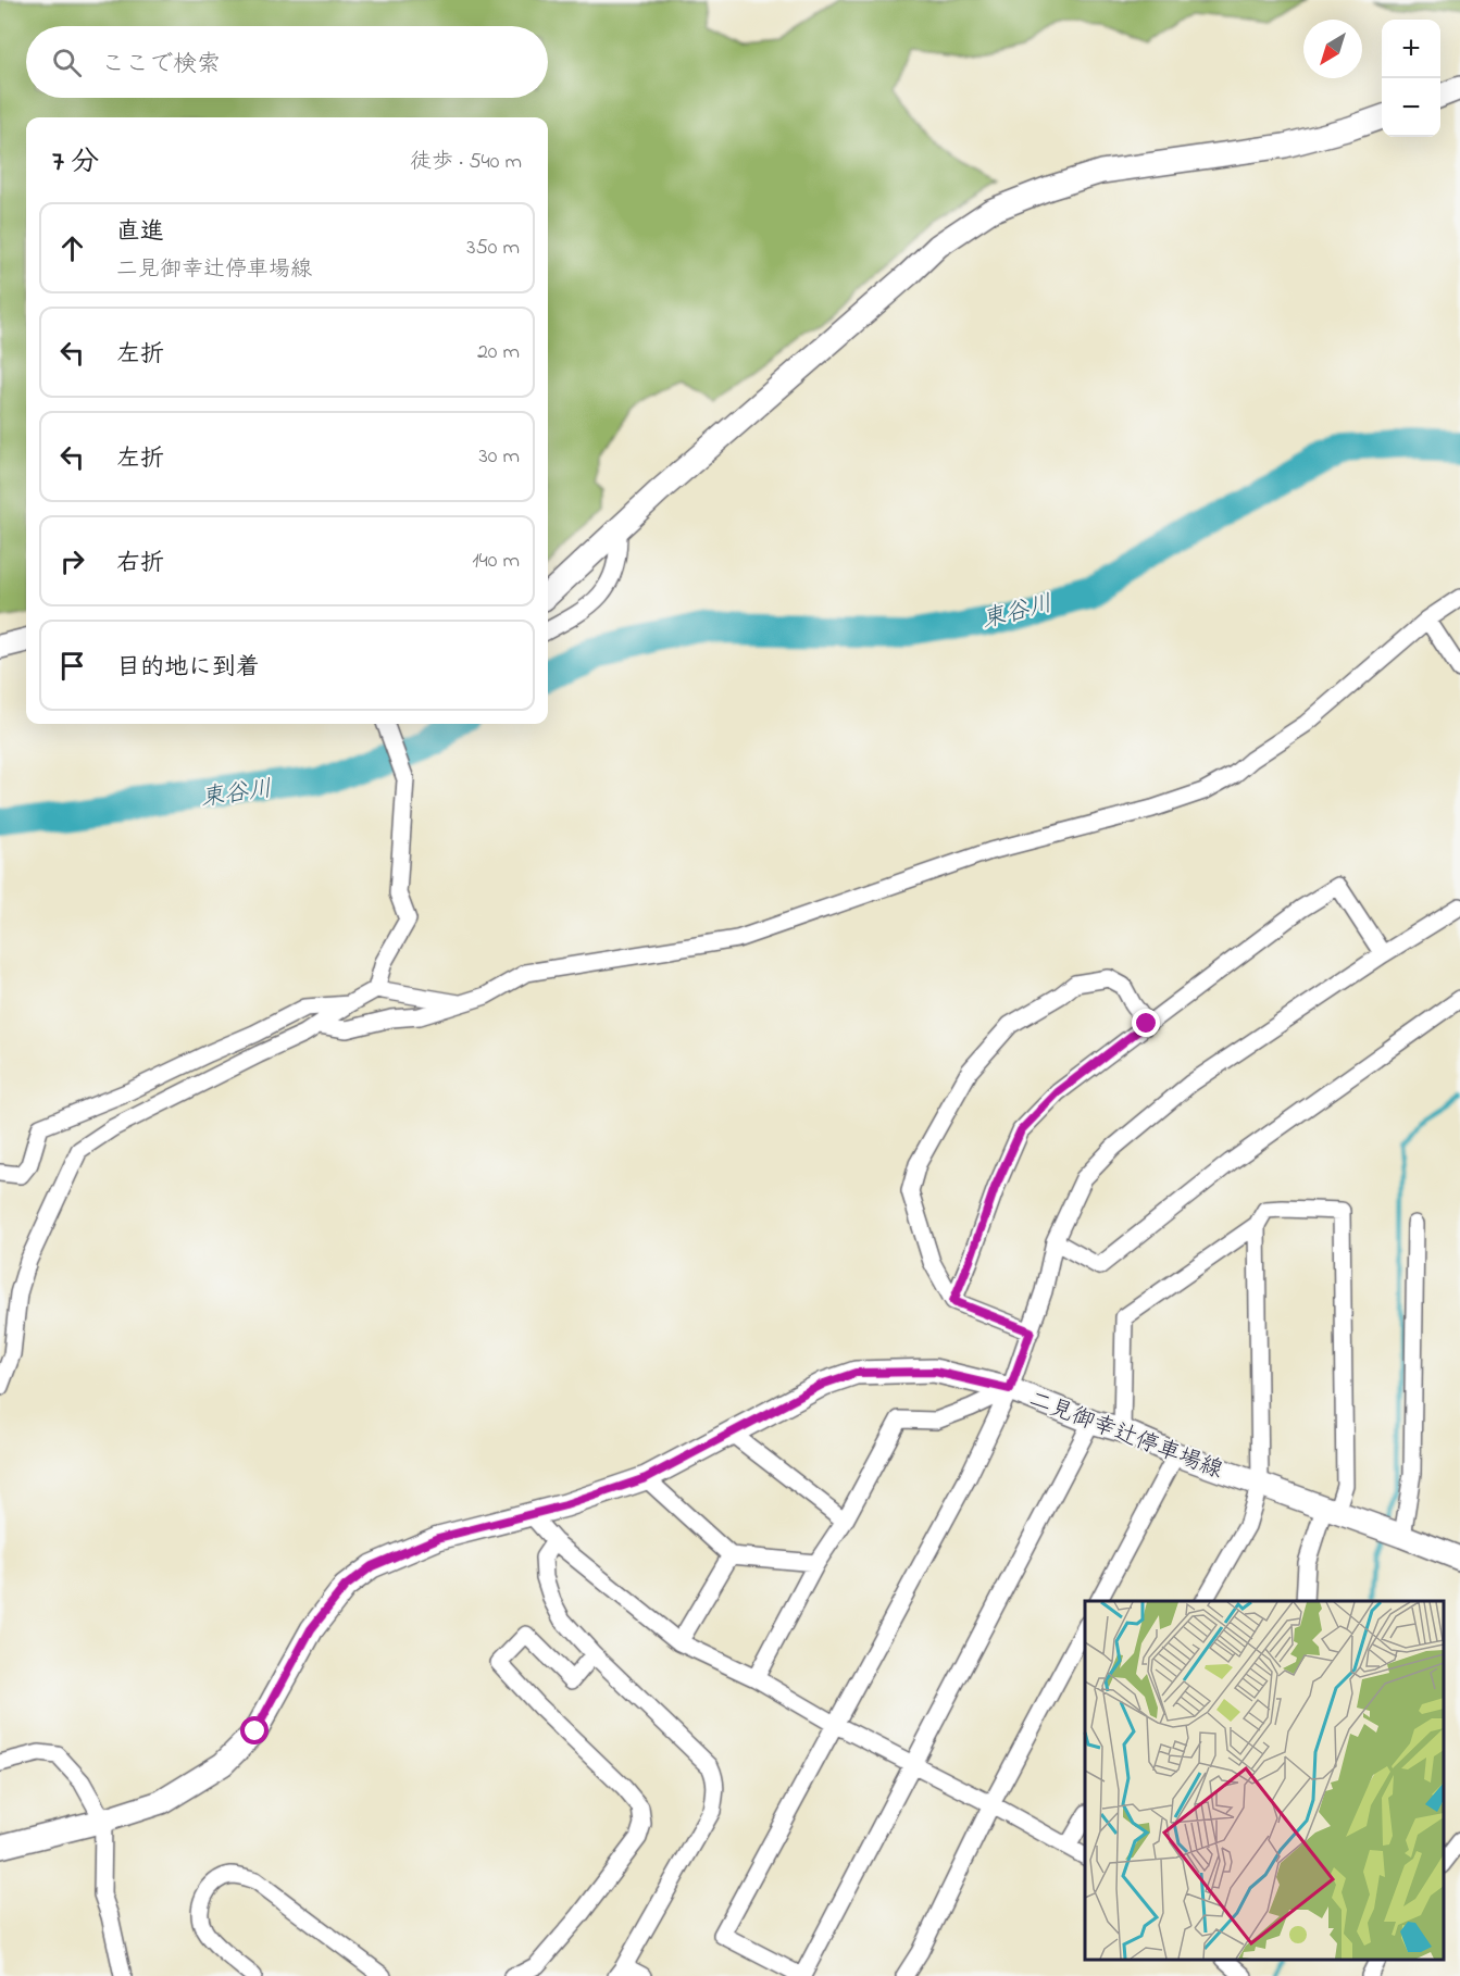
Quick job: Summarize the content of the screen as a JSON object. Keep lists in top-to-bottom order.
{
  "streets": {
    "main road": ["二見御幸辻停車場線"]
  },
  "water": ["東谷川"],
  "north": "bottom left",
  "page": {
    "map_buttons": ["+", "−"],
    "search": "ここで検索",
    "heading": ["7 分", "徒歩 · 540 m"],
    "list": [
      ["直進", "二見御幸辻停車場線", "350 m"],
      ["左折", "20 m"],
      ["左折", "30 m"],
      ["右折", "140 m"],
      "目的地に到着"
    ]
  }
}
